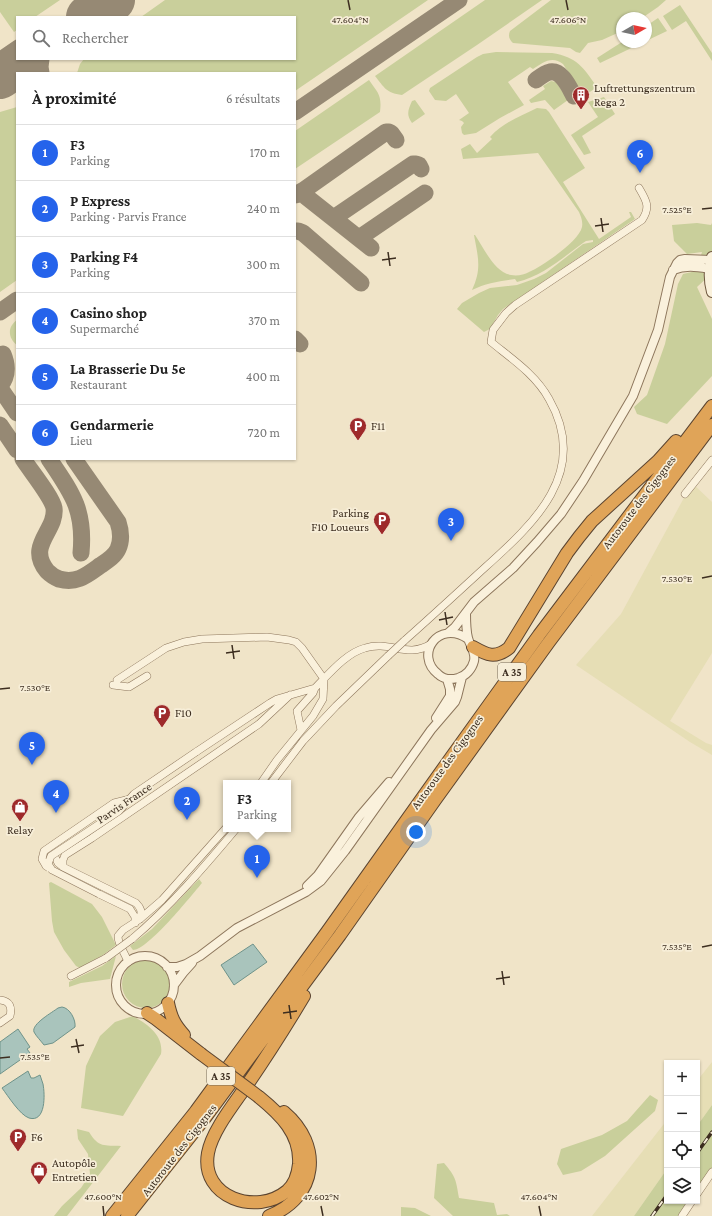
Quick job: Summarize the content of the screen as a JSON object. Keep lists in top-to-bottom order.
{
  "streets": {
    "highway": ["Autoroute des Cigognes", "A 35"],
    "street": ["Parvis France"]
  },
  "places": {
    "building": ["Luftrettungszentrum Rega 2"],
    "parking": [
      "F11",
      "Parking F10 Loueurs",
      "F10",
      "F6"
    ],
    "shop": ["Relay", "Autopôle Entretien"]
  },
  "north": "right",
  "page": {
    "search": "Rechercher",
    "heading": ["À proximité", "6 résultats"],
    "list": [
      {
        "mark": "1",
        "name": "F3",
        "note": "Parking",
        "value": "170 m"
      },
      {
        "mark": "2",
        "name": "P Express",
        "note": "Parking · Parvis France",
        "value": "240 m"
      },
      {
        "mark": "3",
        "name": "Parking F4",
        "note": "Parking",
        "value": "300 m"
      },
      {
        "mark": "4",
        "name": "Casino shop",
        "note": "Supermarché",
        "value": "370 m"
      },
      {
        "mark": "5",
        "name": "La Brasserie Du 5e",
        "note": "Restaurant",
        "value": "400 m"
      },
      {
        "mark": "6",
        "name": "Gendarmerie",
        "note": "Lieu",
        "value": "720 m"
      }
    ],
    "pins": [
      "6",
      "3",
      "5",
      "4",
      "2",
      "1"
    ],
    "popup": ["F3", "Parking"],
    "map_buttons": ["+", "−"]
  },
  "coordinates": [
    "47.604°N",
    "47.606°N",
    "7.525°E",
    "7.530°E",
    "7.535°E",
    "47.600°N",
    "47.602°N"
  ]
}
